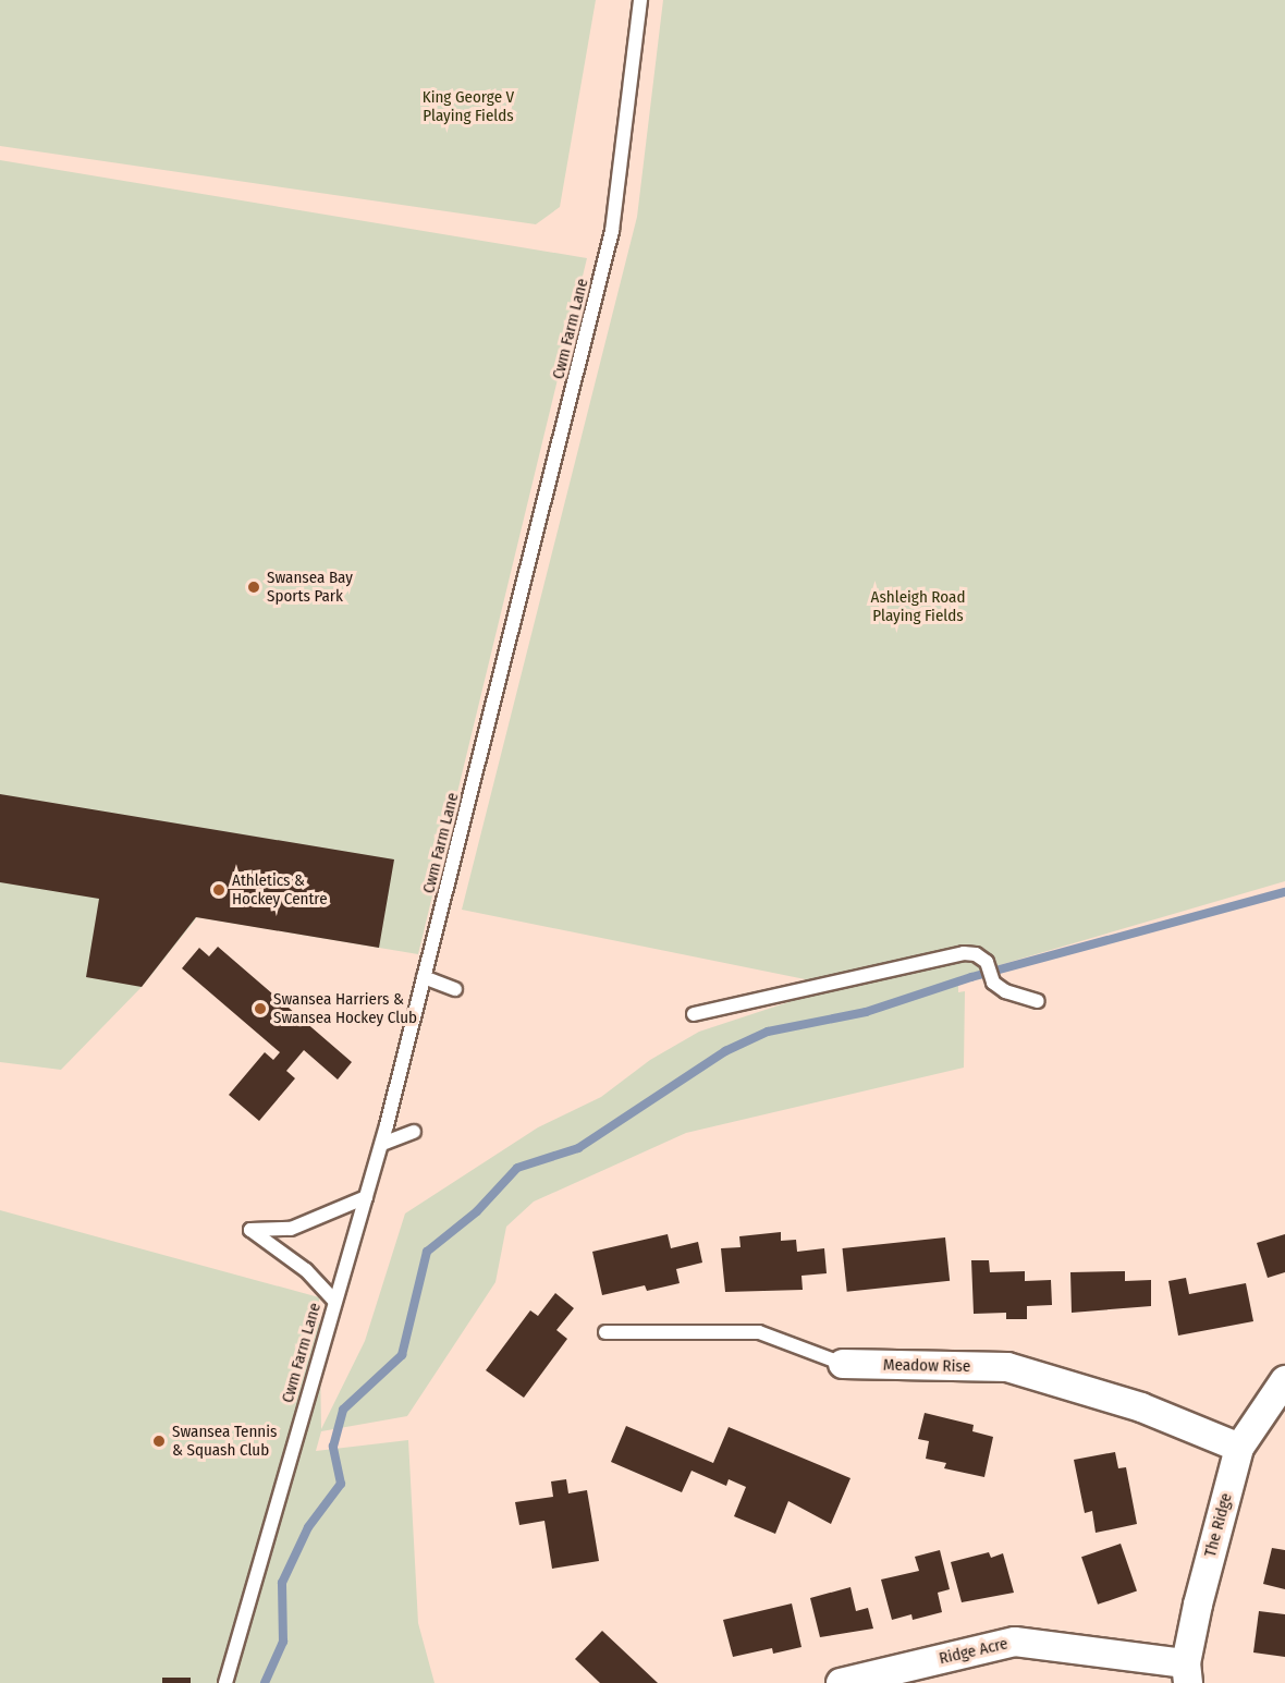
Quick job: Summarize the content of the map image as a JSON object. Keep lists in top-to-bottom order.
{
  "streets": {
    "street": ["Meadow Rise", "The Ridge", "Ridge Acre"],
    "lane": ["Cwm Farm Lane"]
  },
  "crossings": [
    ["Meadow Rise", "The Ridge"],
    ["The Ridge", "Ridge Acre"]
  ],
  "parks": ["King George V Playing Fields", "Ashleigh Road Playing Fields"],
  "places": [
    "Swansea Bay Sports Park",
    "Athletics & Hockey Centre",
    "Swansea Harriers & Swansea Hockey Club",
    "Swansea Tennis & Squash Club"
  ]
}
